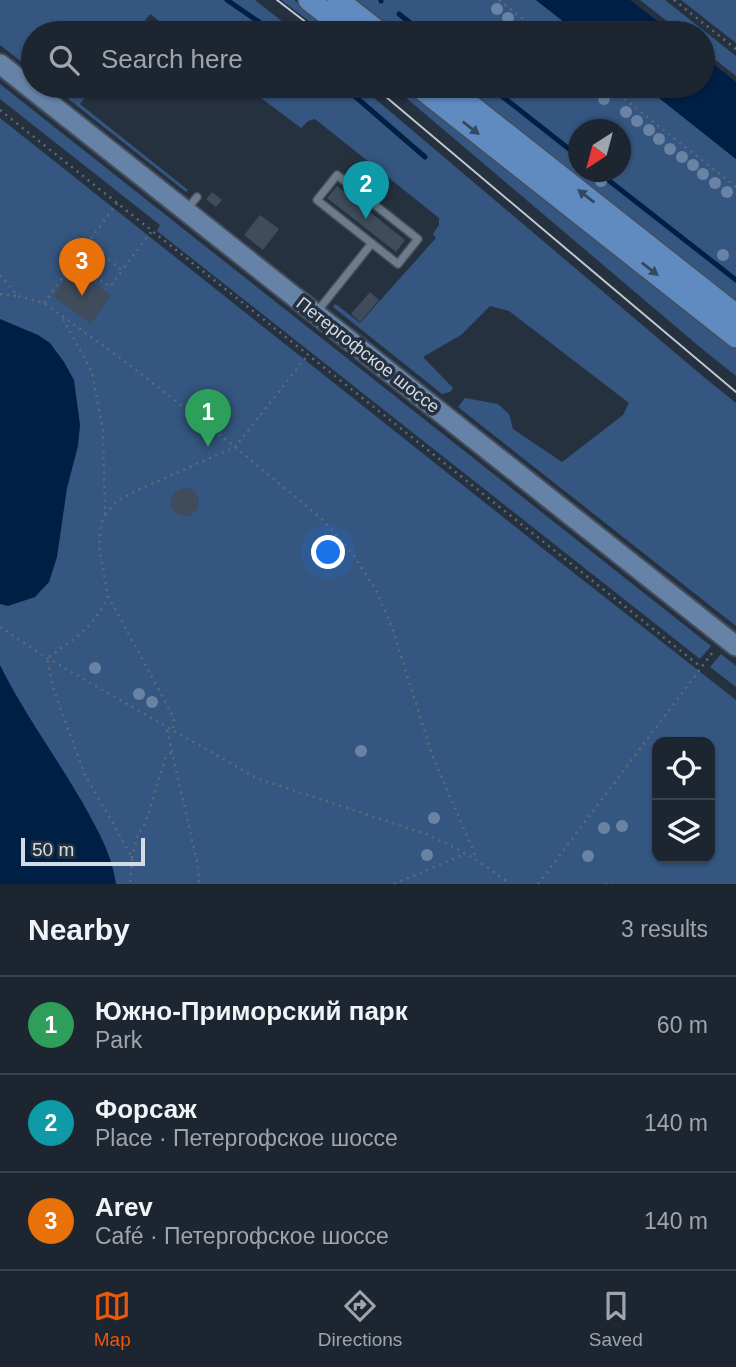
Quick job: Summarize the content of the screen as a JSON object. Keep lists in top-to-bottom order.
{
  "streets": {
    "street": ["Петергофское шоссе"]
  },
  "scale_bar": "50 m",
  "north": "bottom left",
  "page": {
    "search": "Search here",
    "pins": ["2", "3", "1"],
    "scale": "50 m",
    "heading": ["Nearby", "3 results"],
    "list": [
      {
        "mark": "1",
        "name": "Южно-Приморский парк",
        "note": "Park",
        "value": "60 m"
      },
      {
        "mark": "2",
        "name": "Форсаж",
        "note": "Place · Петергофское шоссе",
        "value": "140 m"
      },
      {
        "mark": "3",
        "name": "Arev",
        "note": "Café · Петергофское шоссе",
        "value": "140 m"
      }
    ],
    "nav": ["Map", "Directions", "Saved"]
  }
}
